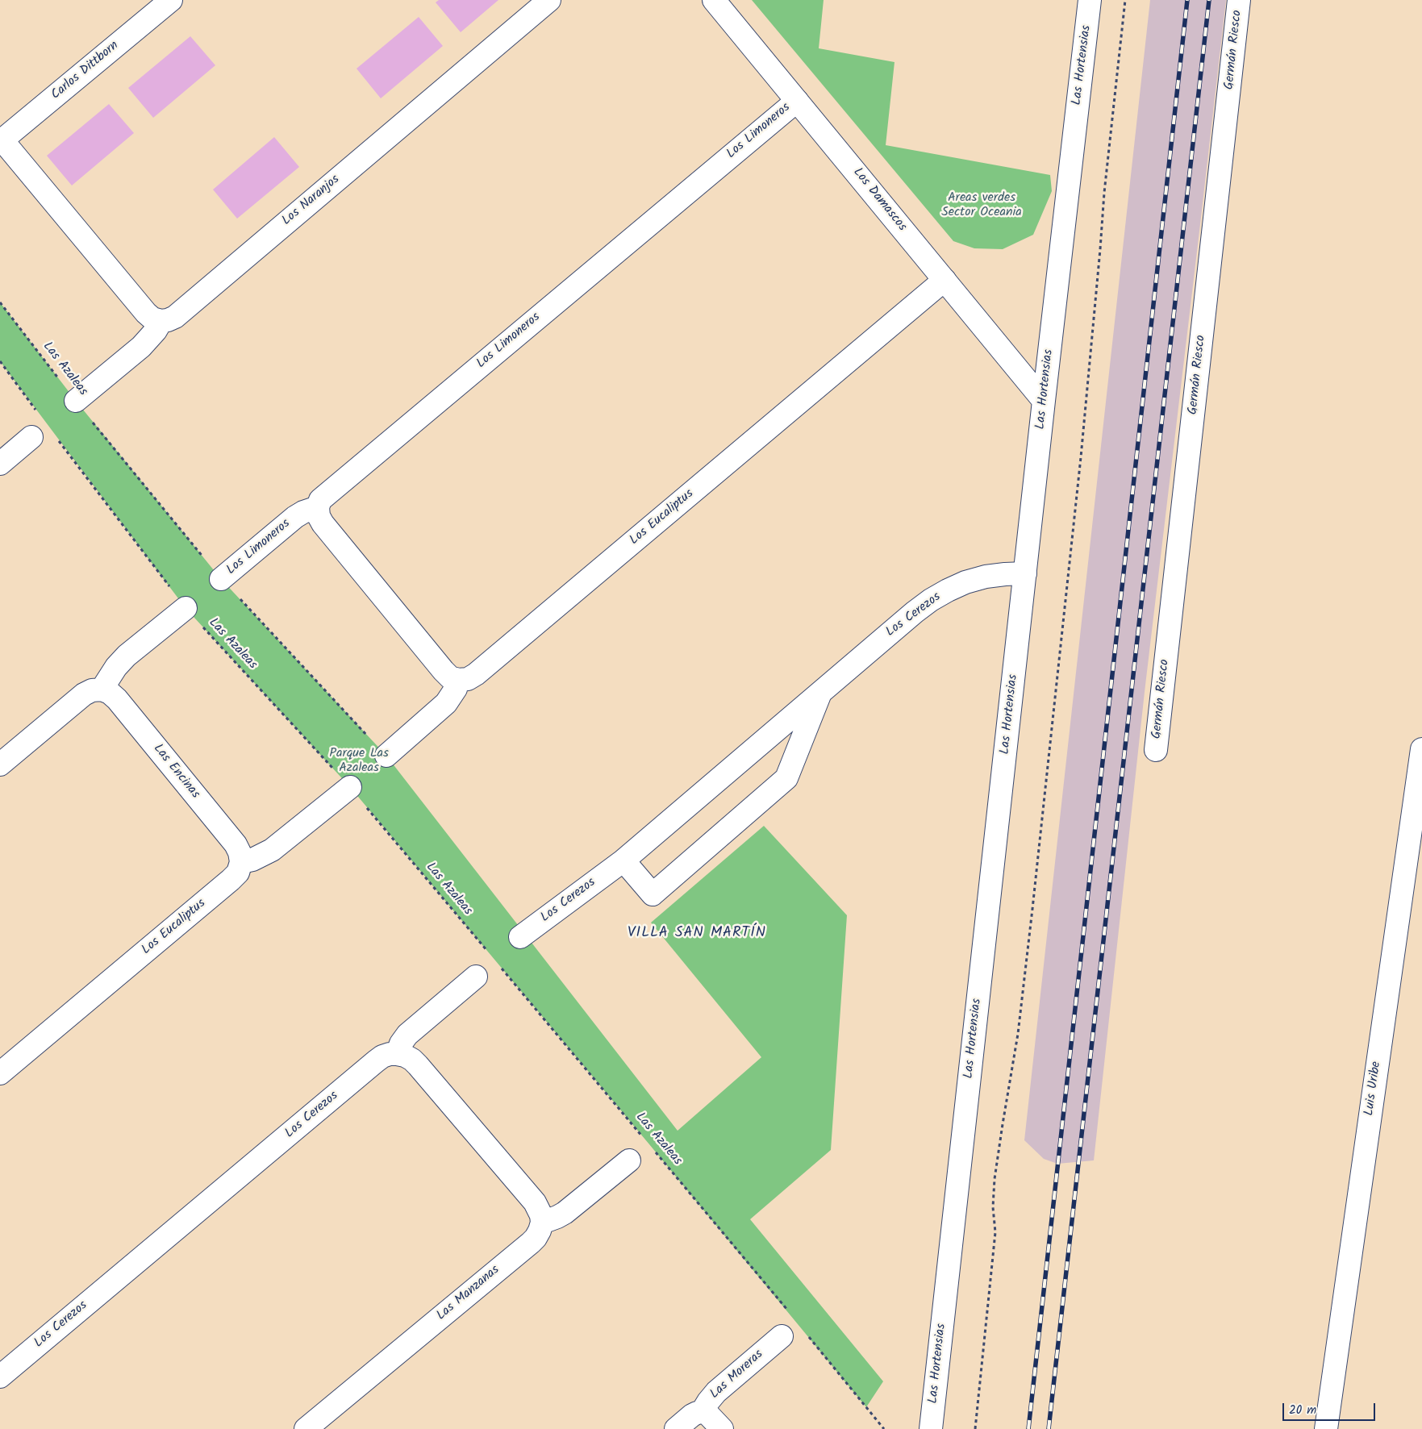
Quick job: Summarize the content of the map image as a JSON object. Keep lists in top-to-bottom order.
{
  "streets": {
    "street": [
      "Germán Riesco",
      "Las Hortensias",
      "Carlos Dittborn",
      "Los Limoneros",
      "Los Damascos",
      "Los Naranjos",
      "Los Eucaliptus",
      "Los Cerezos",
      "Las Encinas",
      "Luis Uribe",
      "Las Manzanas",
      "Las Moreras"
    ],
    "path": ["Las Azaleas"]
  },
  "crossings": [
    ["Las Hortensias", "Los Damascos"],
    ["Las Hortensias", "Los Cerezos"],
    ["Los Limoneros", "Los Damascos"],
    ["Los Limoneros", "Las Azaleas"],
    ["Los Damascos", "Los Eucaliptus"],
    ["Los Naranjos", "Las Azaleas"],
    ["Los Eucaliptus", "Las Encinas"]
  ],
  "districts": ["VILLA SAN MARTÍN"],
  "parks": ["Areas verdes Sector Oceania", "Parque Las Azaleas"],
  "scale_bar": "20 m"
}
